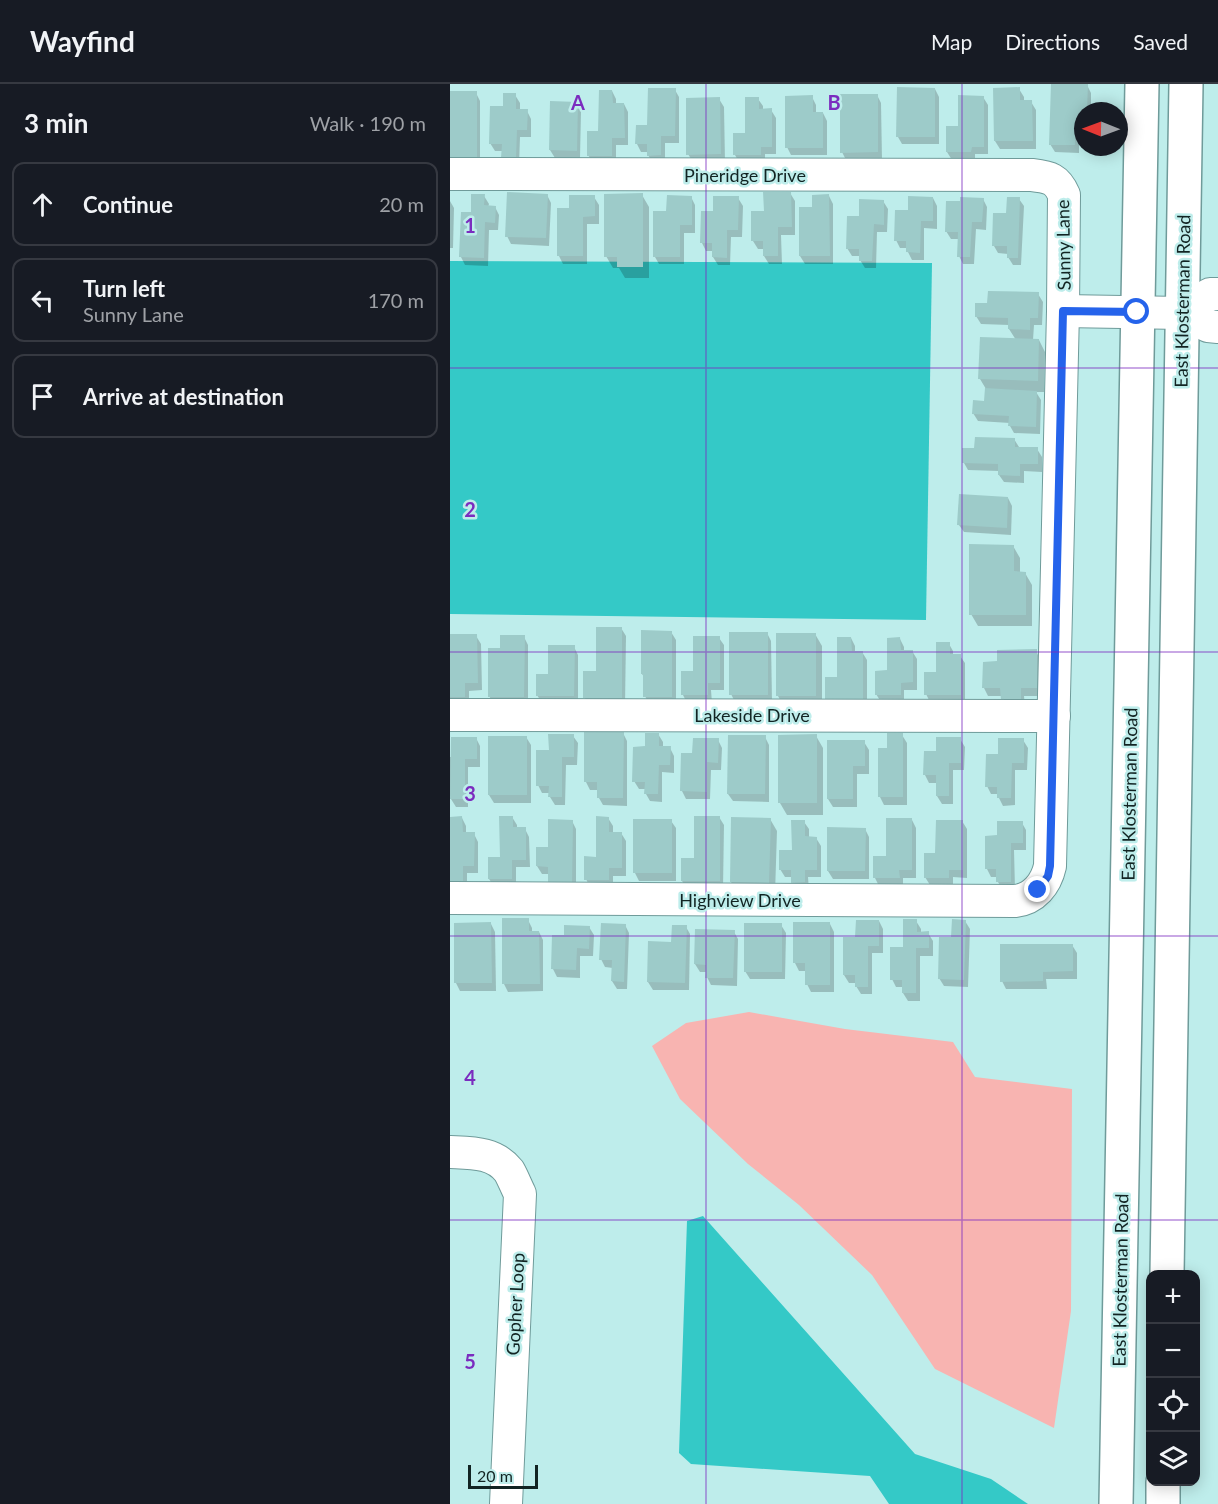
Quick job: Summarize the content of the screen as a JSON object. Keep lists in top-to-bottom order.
{
  "streets": {
    "main road": ["East Klosterman Road"],
    "street": [
      "Pineridge Drive",
      "Sunny Lane",
      "Lakeside Drive",
      "Highview Drive",
      "Gopher Loop"
    ]
  },
  "crossings": [
    ["Pineridge Drive", "Sunny Lane"],
    ["Sunny Lane", "Lakeside Drive"],
    ["Sunny Lane", "Highview Drive"]
  ],
  "scale_bar": "20 m",
  "north": "left",
  "page": {
    "header": "Wayfind",
    "nav": ["Map", "Directions", "Saved"],
    "heading": ["3 min", "Walk · 190 m"],
    "list": [
      ["Continue", "20 m"],
      ["Turn left", "Sunny Lane", "170 m"],
      "Arrive at destination"
    ],
    "map_buttons": ["+", "−"],
    "scale": "20 m"
  },
  "grid": {
    "columns": ["A", "B"],
    "rows": [
      "1",
      "2",
      "3",
      "4",
      "5"
    ]
  }
}
